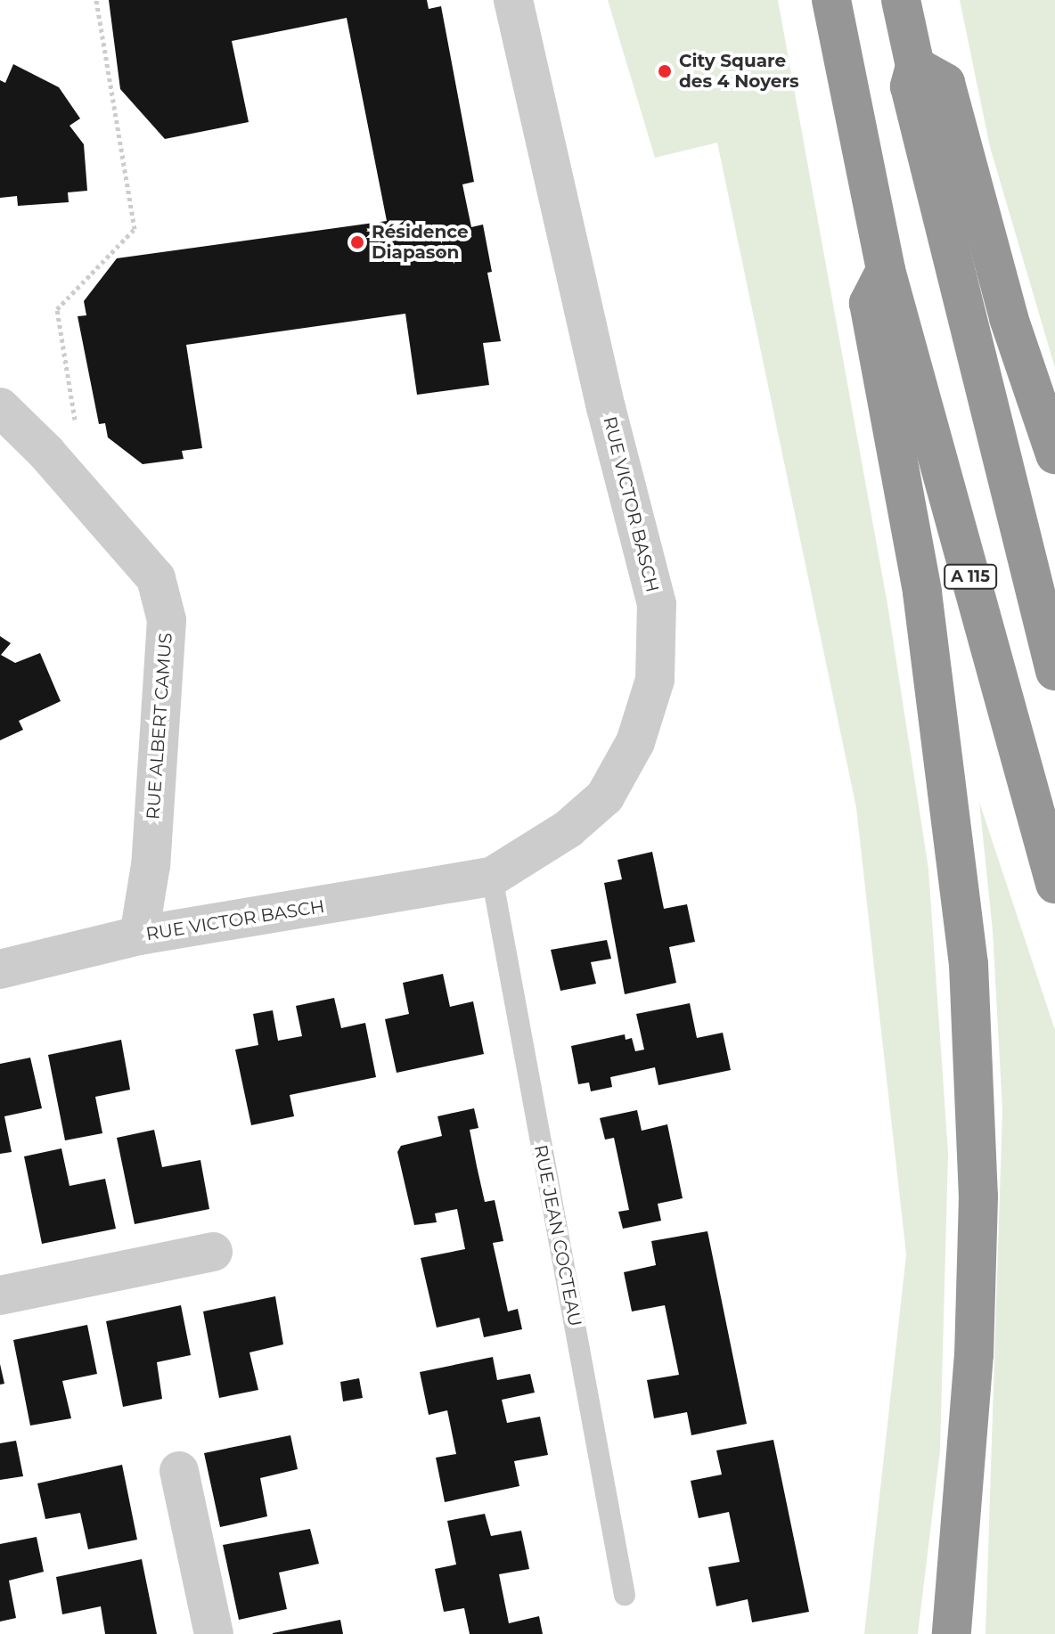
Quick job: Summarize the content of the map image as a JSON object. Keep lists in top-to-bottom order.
{
  "streets": {
    "highway": ["A 115"],
    "street": ["RUE VICTOR BASCH", "RUE ALBERT CAMUS"],
    "lane": ["RUE JEAN COCTEAU"]
  },
  "crossings": [
    ["RUE VICTOR BASCH", "RUE ALBERT CAMUS"],
    ["RUE VICTOR BASCH", "RUE JEAN COCTEAU"]
  ],
  "places": ["City Square des 4 Noyers", "Résidence Diapason"]
}
